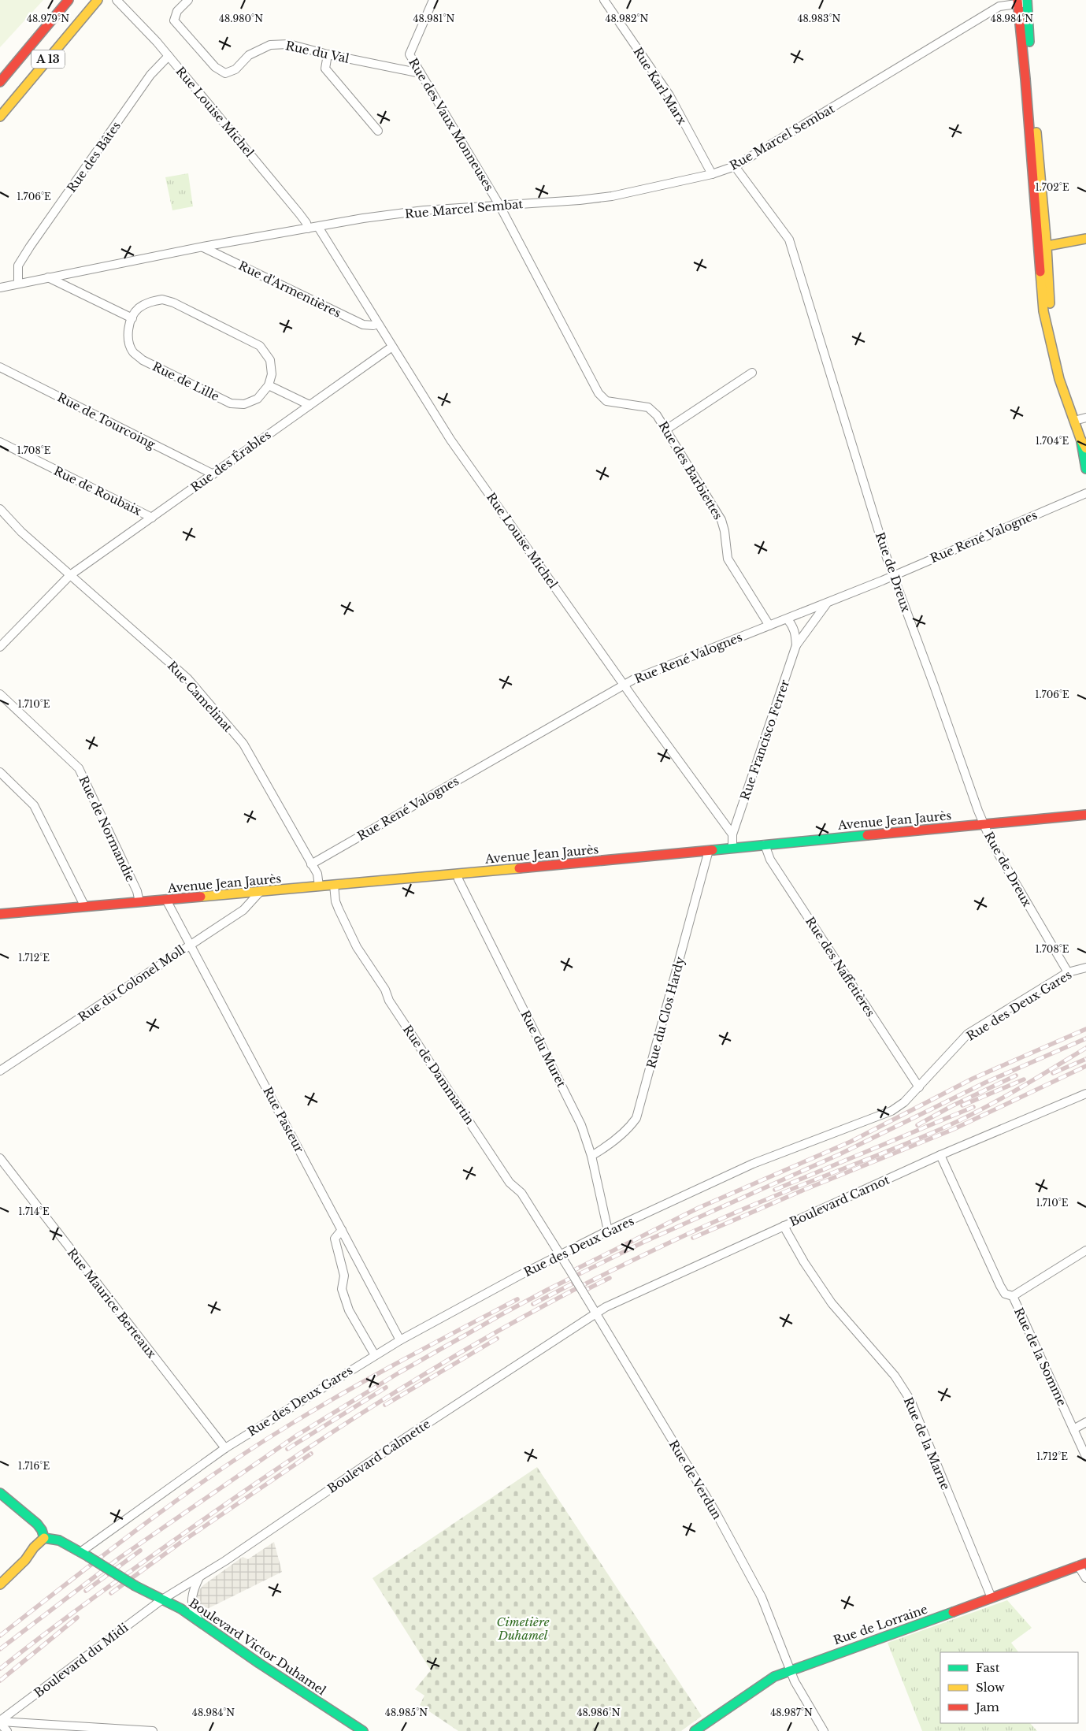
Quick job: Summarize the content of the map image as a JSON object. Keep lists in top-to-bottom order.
{
  "streets": {
    "main road": [
      "A 13",
      "Avenue Jean Jaurès",
      "Rue de Lorraine",
      "Boulevard Victor Duhamel"
    ],
    "street": [
      "Rue du Val",
      "Rue Karl Marx",
      "Rue Louise Michel",
      "Rue des Vaux Monneuses",
      "Rue Marcel Sembat",
      "Rue des Bâtes",
      "Rue d'Armentières",
      "Rue de Lille",
      "Rue de Tourcoing",
      "Rue des Érables",
      "Rue des Barbiettes",
      "Rue de Roubaix",
      "Rue René Valognes",
      "Rue de Dreux",
      "Rue Camelinat",
      "Rue Francisco Ferrer",
      "Rue de Normandie",
      "Rue des Naffetières",
      "Rue du Colonel Moll",
      "Rue des Deux Gares",
      "Rue du Clos Hardy",
      "Rue du Muret",
      "Rue de Dammartin",
      "Rue Pasteur",
      "Boulevard Carnot",
      "Rue Maurice Berteaux",
      "Rue de la Somme",
      "Rue de la Marne",
      "Boulevard Calmette",
      "Rue de Verdun",
      "Boulevard du Midi"
    ]
  },
  "crossings": [
    ["Rue du Val", "Rue des Vaux Monneuses"],
    ["Rue Karl Marx", "Rue Marcel Sembat"],
    ["Rue Louise Michel", "Rue Marcel Sembat"],
    ["Rue Louise Michel", "Rue des Bâtes"],
    ["Rue Louise Michel", "Rue d'Armentières"],
    ["Rue Louise Michel", "Rue des Érables"],
    ["Rue Louise Michel", "Rue René Valognes"],
    ["Rue Louise Michel", "Rue Francisco Ferrer"],
    ["Rue des Vaux Monneuses", "Rue Marcel Sembat"],
    ["Rue des Vaux Monneuses", "Rue des Barbiettes"],
    ["Rue Marcel Sembat", "Rue des Bâtes"],
    ["Rue Marcel Sembat", "Rue d'Armentières"],
    ["Rue Marcel Sembat", "Rue des Barbiettes"],
    ["Rue Marcel Sembat", "Rue de Dreux"],
    ["Rue de Tourcoing", "Rue des Érables"],
    ["Rue des Érables", "Rue de Roubaix"],
    ["Rue des Érables", "Rue Camelinat"],
    ["Rue des Barbiettes", "Rue René Valognes"],
    ["Rue René Valognes", "Rue de Dreux"],
    ["Rue René Valognes", "Rue Camelinat"],
    ["Rue René Valognes", "Rue Francisco Ferrer"],
    ["Rue de Dreux", "Avenue Jean Jaurès"],
    ["Rue de Dreux", "Rue des Deux Gares"],
    ["Rue Camelinat", "Avenue Jean Jaurès"],
    ["Avenue Jean Jaurès", "Rue de Normandie"],
    ["Avenue Jean Jaurès", "Rue des Naffetières"],
    ["Avenue Jean Jaurès", "Rue du Colonel Moll"],
    ["Avenue Jean Jaurès", "Rue du Clos Hardy"],
    ["Avenue Jean Jaurès", "Rue du Muret"],
    ["Avenue Jean Jaurès", "Rue de Dammartin"],
    ["Avenue Jean Jaurès", "Rue Pasteur"],
    ["Rue des Naffetières", "Rue des Deux Gares"],
    ["Rue du Colonel Moll", "Rue Pasteur"],
    ["Rue des Deux Gares", "Rue du Muret"],
    ["Rue des Deux Gares", "Rue de Dammartin"],
    ["Rue des Deux Gares", "Rue Pasteur"],
    ["Rue des Deux Gares", "Rue Maurice Berteaux"],
    ["Rue des Deux Gares", "Boulevard Victor Duhamel"],
    ["Rue du Clos Hardy", "Rue du Muret"],
    ["Rue de Dammartin", "Rue de Verdun"],
    ["Boulevard Carnot", "Rue de la Somme"],
    ["Boulevard Carnot", "Rue de la Marne"],
    ["Boulevard Carnot", "Boulevard Calmette"],
    ["Boulevard Carnot", "Rue de Verdun"],
    ["Rue de la Marne", "Rue de Lorraine"],
    ["Boulevard Calmette", "Rue de Verdun"],
    ["Boulevard Calmette", "Boulevard Victor Duhamel"],
    ["Boulevard Calmette", "Boulevard du Midi"],
    ["Rue de Verdun", "Rue de Lorraine"],
    ["Boulevard Victor Duhamel", "Boulevard du Midi"]
  ],
  "parks": ["Cimetière Duhamel"],
  "legend": ["Fast", "Slow", "Jam"],
  "coordinates": [
    "48.979°N",
    "48.980°N",
    "48.981°N",
    "48.982°N",
    "48.983°N",
    "48.984°N",
    "1.702°E",
    "1.706°E",
    "1.704°E",
    "1.708°E",
    "1.710°E",
    "1.712°E",
    "1.714°E",
    "1.716°E",
    "48.985°N",
    "48.986°N",
    "48.987°N"
  ]
}
